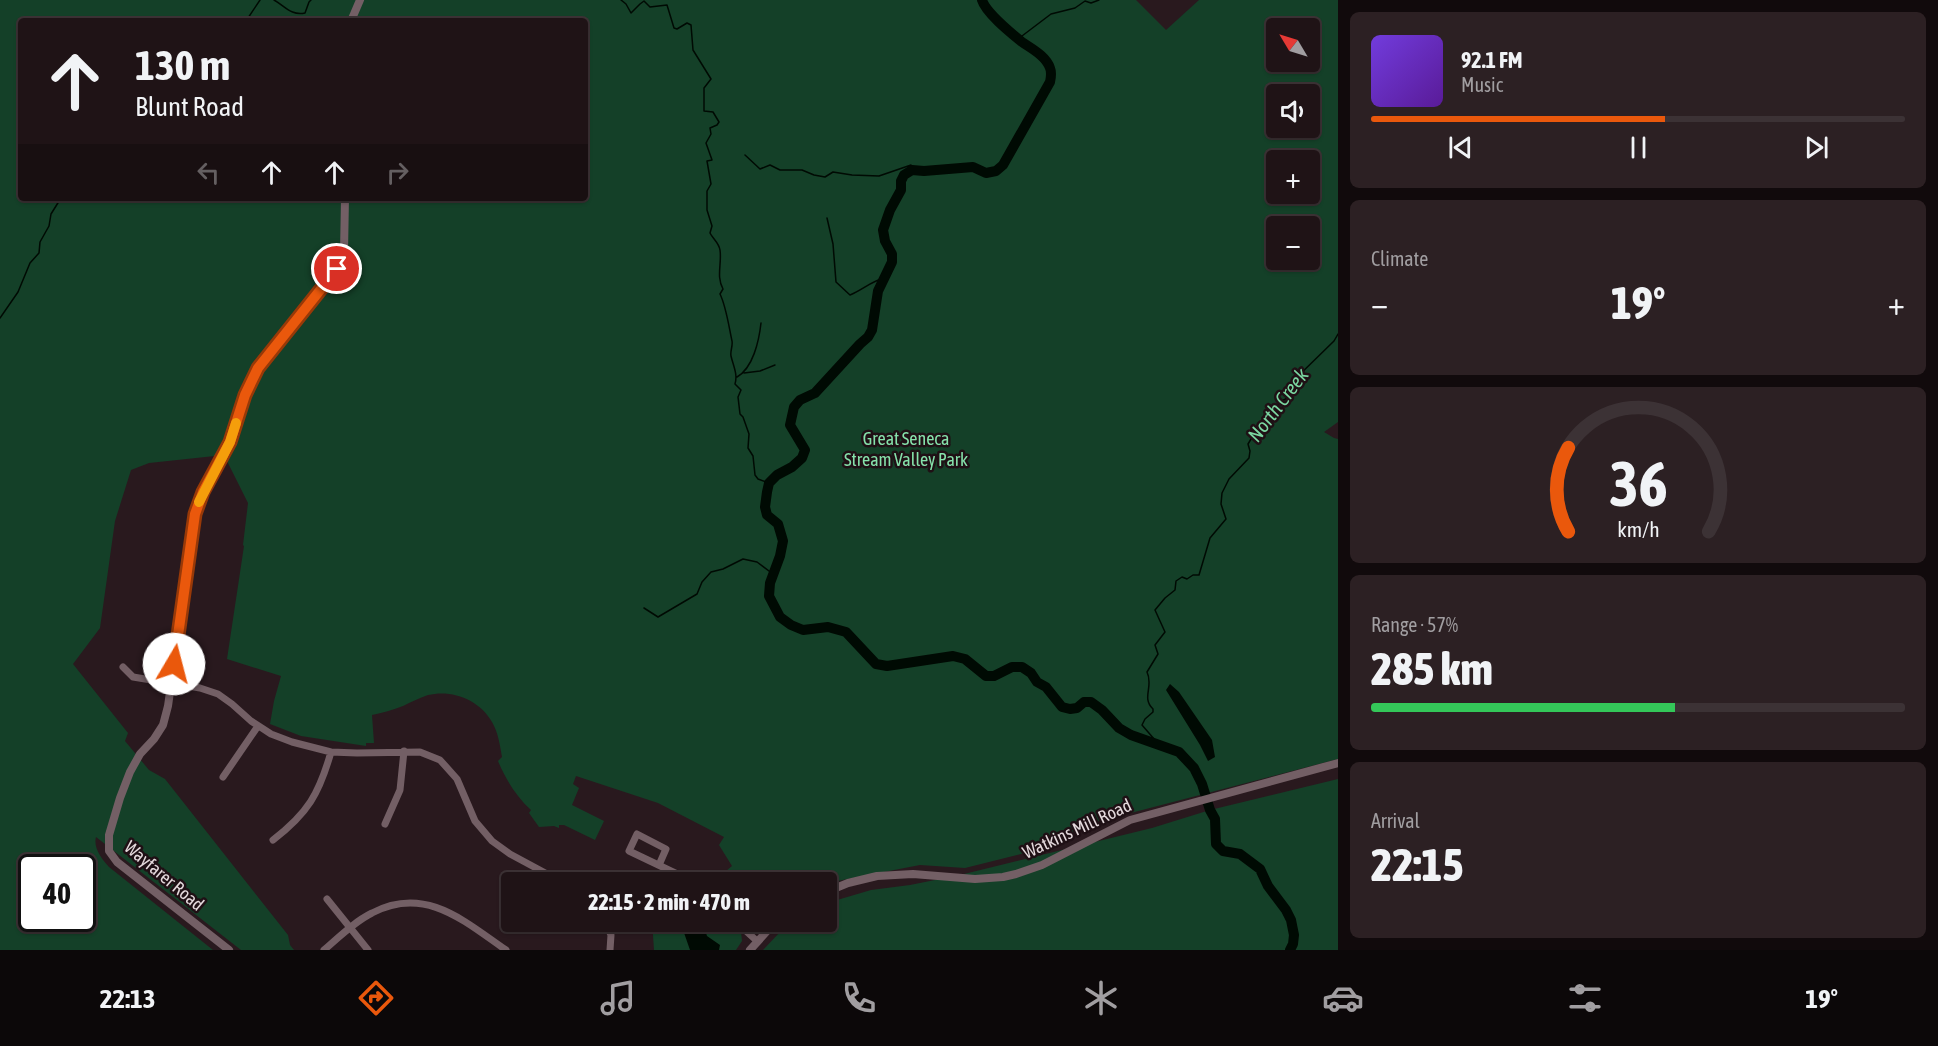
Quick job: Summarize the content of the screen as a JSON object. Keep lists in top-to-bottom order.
{
  "streets": {
    "street": ["Watkins Mill Road", "Wayfarer Road"]
  },
  "water": ["North Creek"],
  "parks": ["Great Seneca Stream Valley Park"],
  "north": "top left",
  "page": {
    "map_buttons": ["+", "−"],
    "turn": ["130 m", "Blunt Road"],
    "song": ["92.1 FM", "Music"],
    "tile": [
      "Climate",
      ["Range · 57%", "285 km"],
      ["Arrival", "22:15"]
    ],
    "heat": ["−", "19°", "+"],
    "limit": "40",
    "trip": "22:15 · 2 min · 470 m",
    "tabs": ["22:13", "19°"],
    "gauge": ["36", "km/h"]
  }
}
